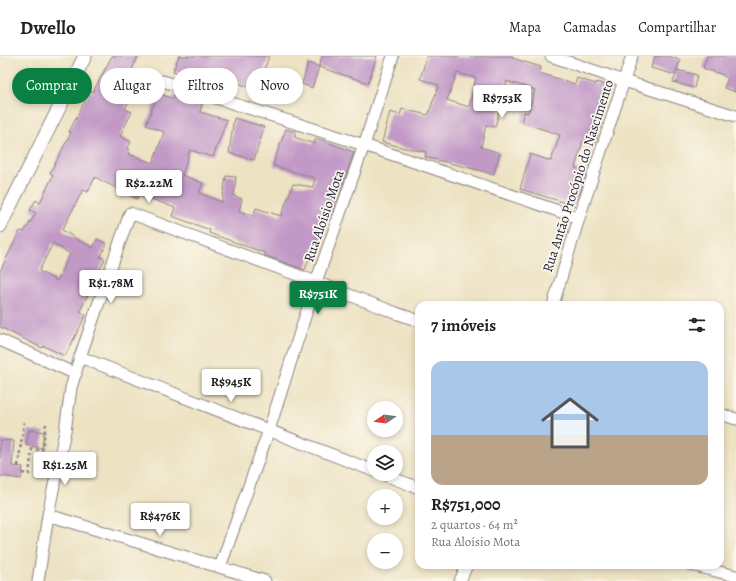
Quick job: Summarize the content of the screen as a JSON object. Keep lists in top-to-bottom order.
{
  "streets": {
    "street": ["Rua Antão Procópio do Nascimento", "Rua Aloísio Mota"]
  },
  "north": "left",
  "page": {
    "header": "Dwello",
    "nav": ["Mapa", "Camadas", "Compartilhar"],
    "chip": [
      "Comprar",
      "Alugar",
      "Filtros",
      "Novo"
    ],
    "price": [
      "R$753K",
      "R$2.22M",
      "R$1.78M",
      "R$751K",
      "R$945K",
      "R$1.25M",
      "R$476K"
    ],
    "heading": "7 imóveis",
    "list": [
      {
        "name": "R$751,000",
        "note": "2 quartos · 64 m² · Rua Aloísio Mota"
      }
    ],
    "map_buttons": ["+", "−"]
  }
}
